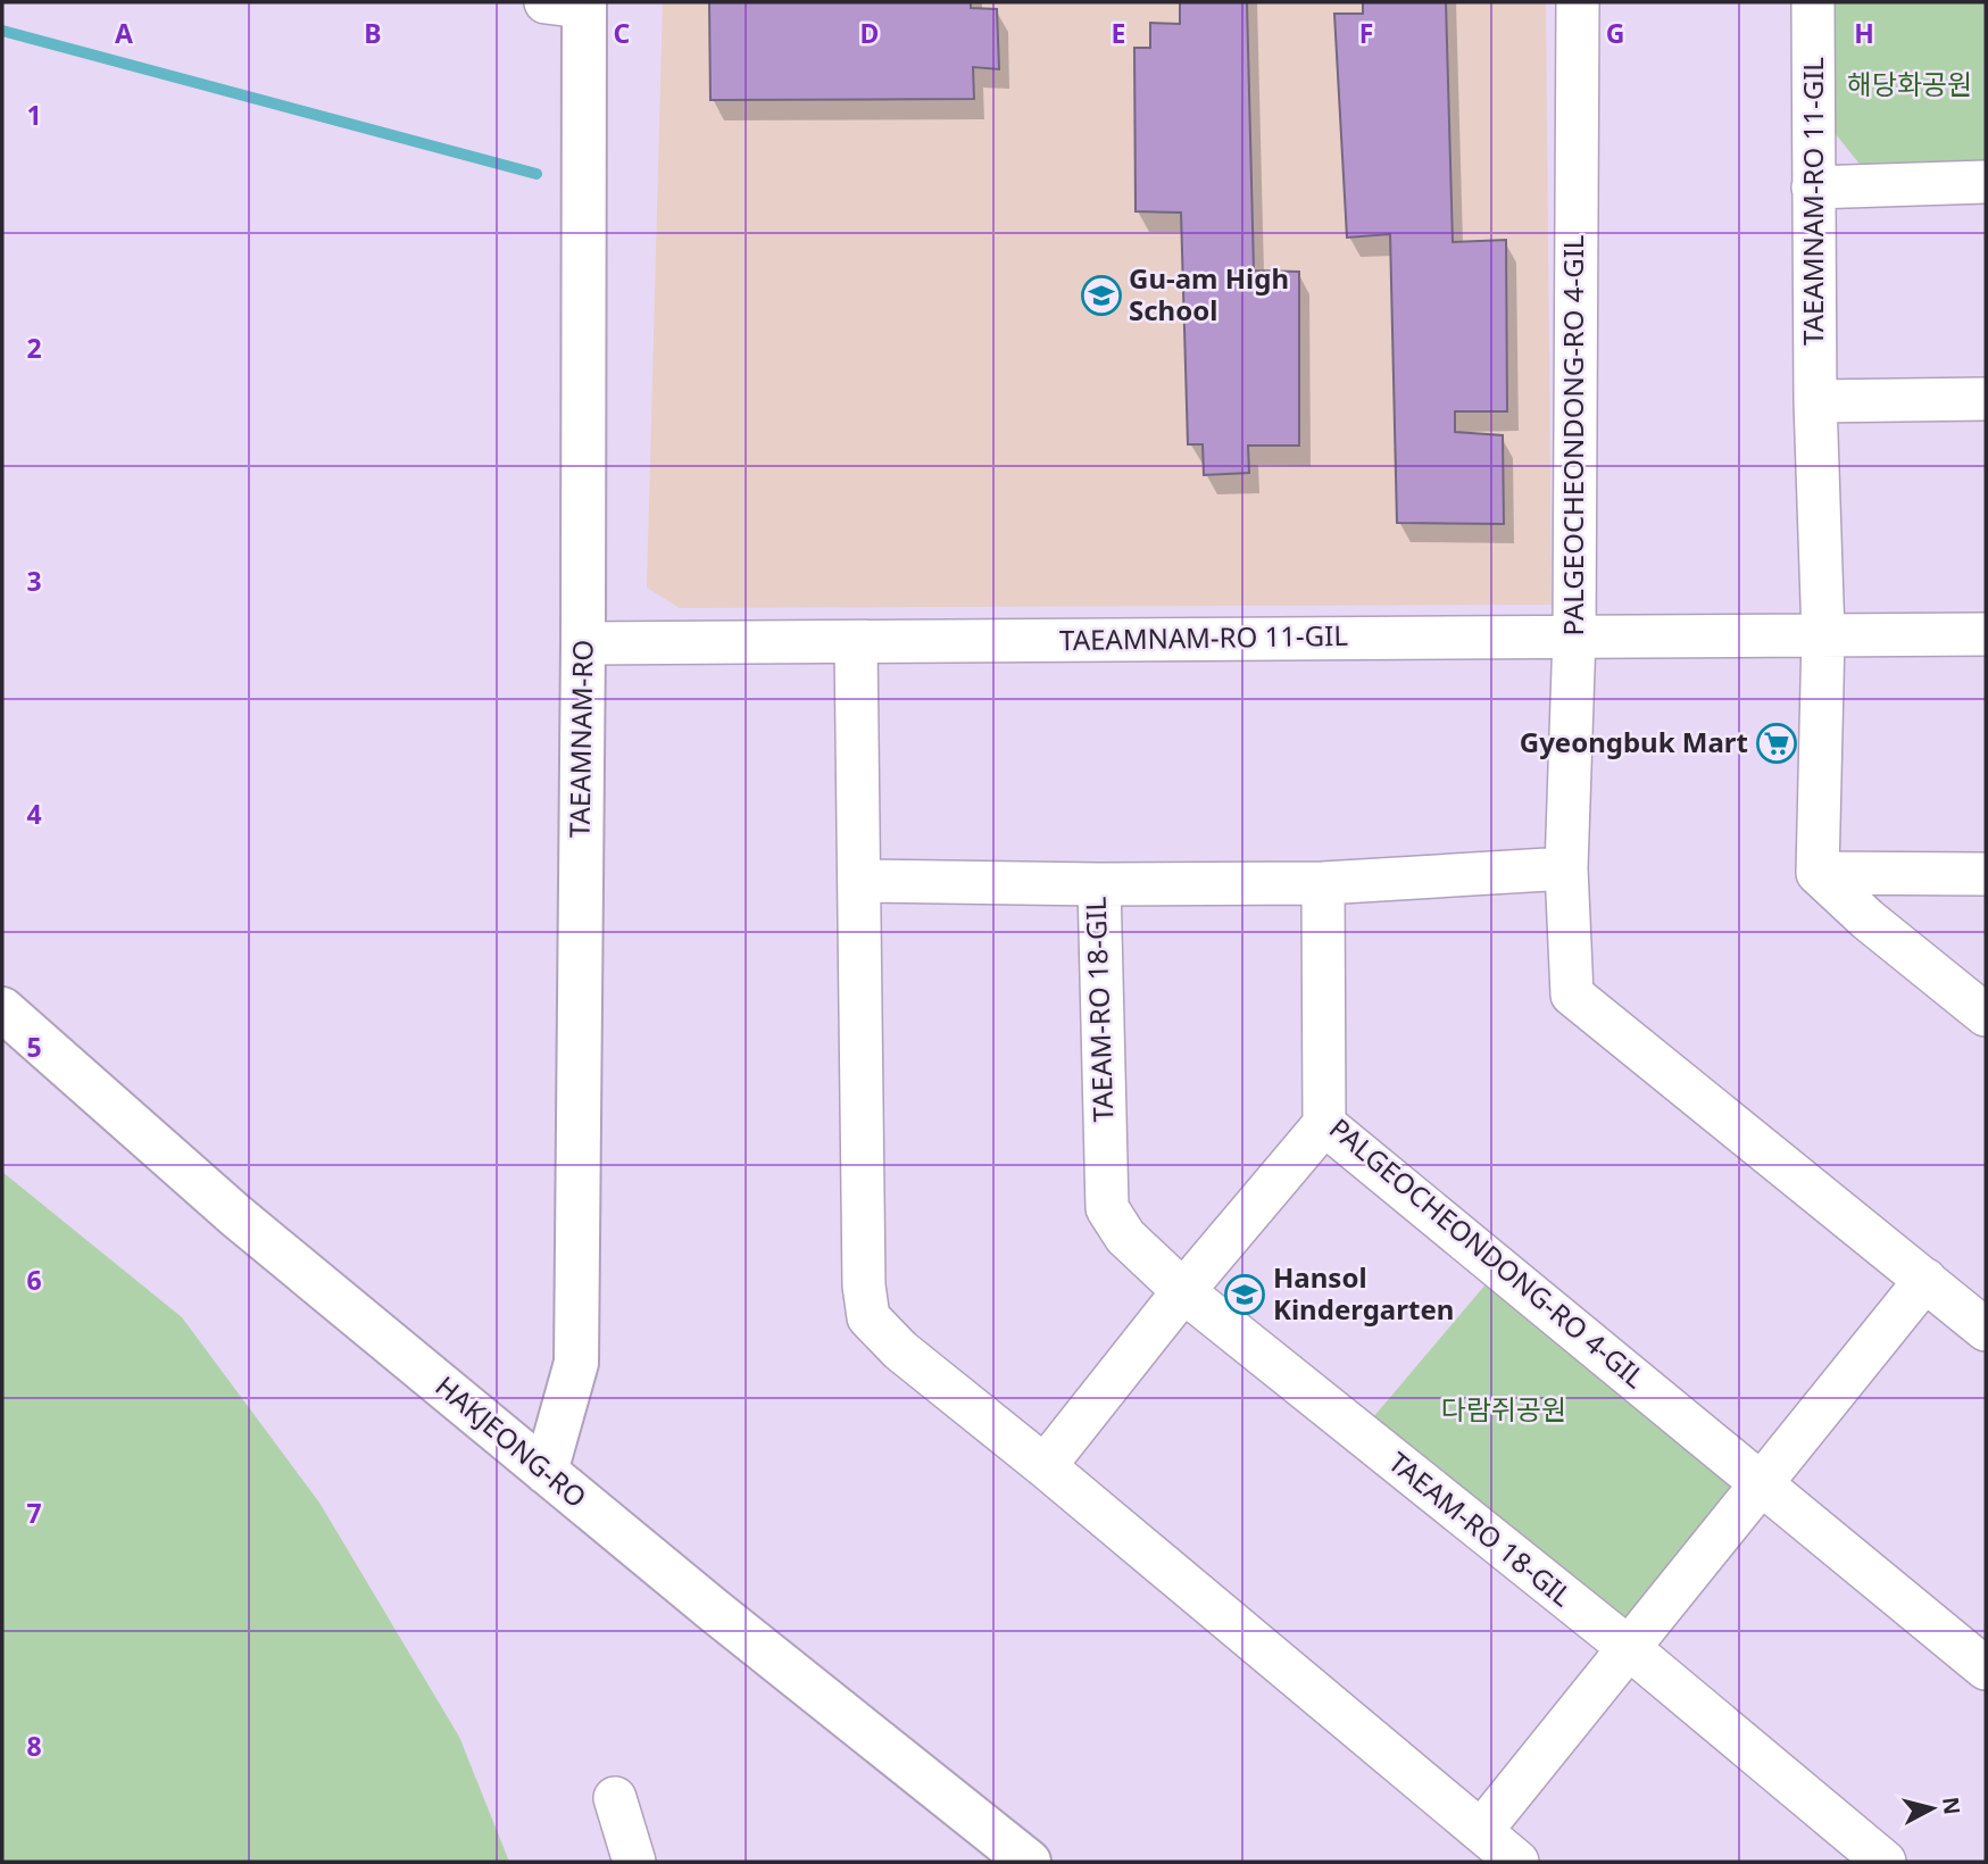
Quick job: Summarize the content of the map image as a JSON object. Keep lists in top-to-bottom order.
{
  "streets": {
    "main road": ["TAEAMNAM-RO", "HAKJEONG-RO"],
    "street": ["TAEAMNAM-RO 11-GIL", "PALGEOCHEONDONG-RO 4-GIL", "TAEAM-RO 18-GIL"]
  },
  "crossings": [
    ["TAEAMNAM-RO 11-GIL", "PALGEOCHEONDONG-RO 4-GIL"],
    ["TAEAMNAM-RO 11-GIL", "TAEAMNAM-RO"],
    ["TAEAMNAM-RO", "HAKJEONG-RO"]
  ],
  "parks": ["해당화공원", "다람쥐공원"],
  "places": {
    "school or university": ["Gu-am High School", "Hansol Kindergarten"],
    "supermarket": ["Gyeongbuk Mart"]
  },
  "north": "right",
  "grid": {
    "columns": [
      "A",
      "B",
      "C",
      "D",
      "E",
      "F",
      "G",
      "H"
    ],
    "rows": [
      "1",
      "2",
      "3",
      "4",
      "5",
      "6",
      "7",
      "8"
    ]
  }
}
